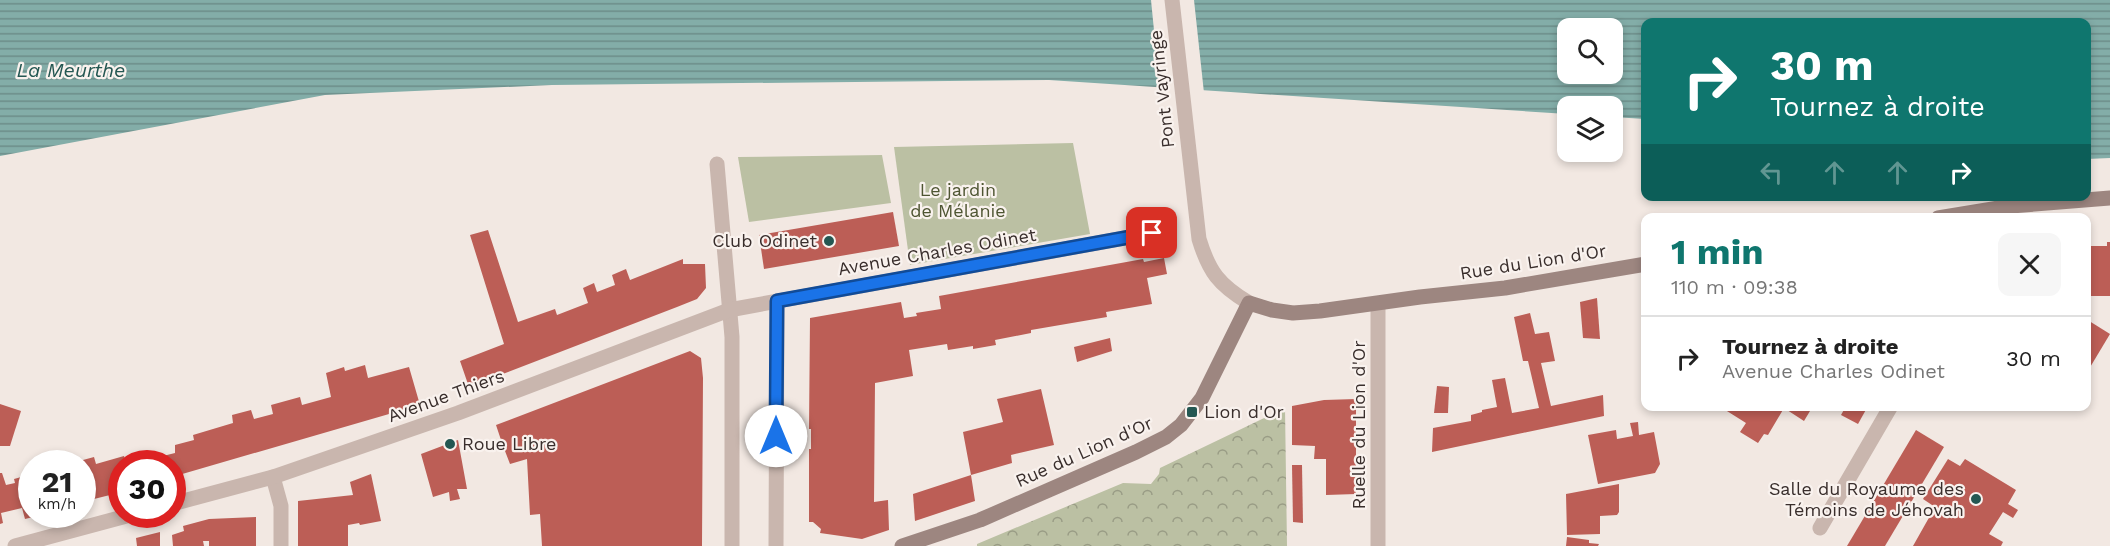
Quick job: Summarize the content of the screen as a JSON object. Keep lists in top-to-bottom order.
{
  "streets": {
    "main road": ["Rue du Lion d'Or"],
    "street": [
      "Pont Vayringe",
      "Avenue Charles Odinet",
      "Avenue Thiers",
      "Ruelle du Lion d'Or"
    ]
  },
  "crossings": [
    ["Pont Vayringe", "Rue du Lion d'Or"],
    ["Avenue Charles Odinet", "Avenue Thiers"],
    ["Rue du Lion d'Or", "Ruelle du Lion d'Or"]
  ],
  "water": ["La Meurthe"],
  "parks": ["Le jardin de Mélanie"],
  "places": {
    "other": ["Club Odinet", "Roue Libre", "Salle du Royaume des Témoins de Jéhovah"],
    "transit": ["Lion d'Or"]
  },
  "page": {
    "turn": ["30 m", "Tournez à droite"],
    "heading": ["1 min", "110 m · 09:38"],
    "list": [
      {
        "name": "Tournez à droite",
        "note": "Avenue Charles Odinet",
        "value": "30 m"
      }
    ],
    "speed": "21 km/h",
    "limit": "30"
  }
}
